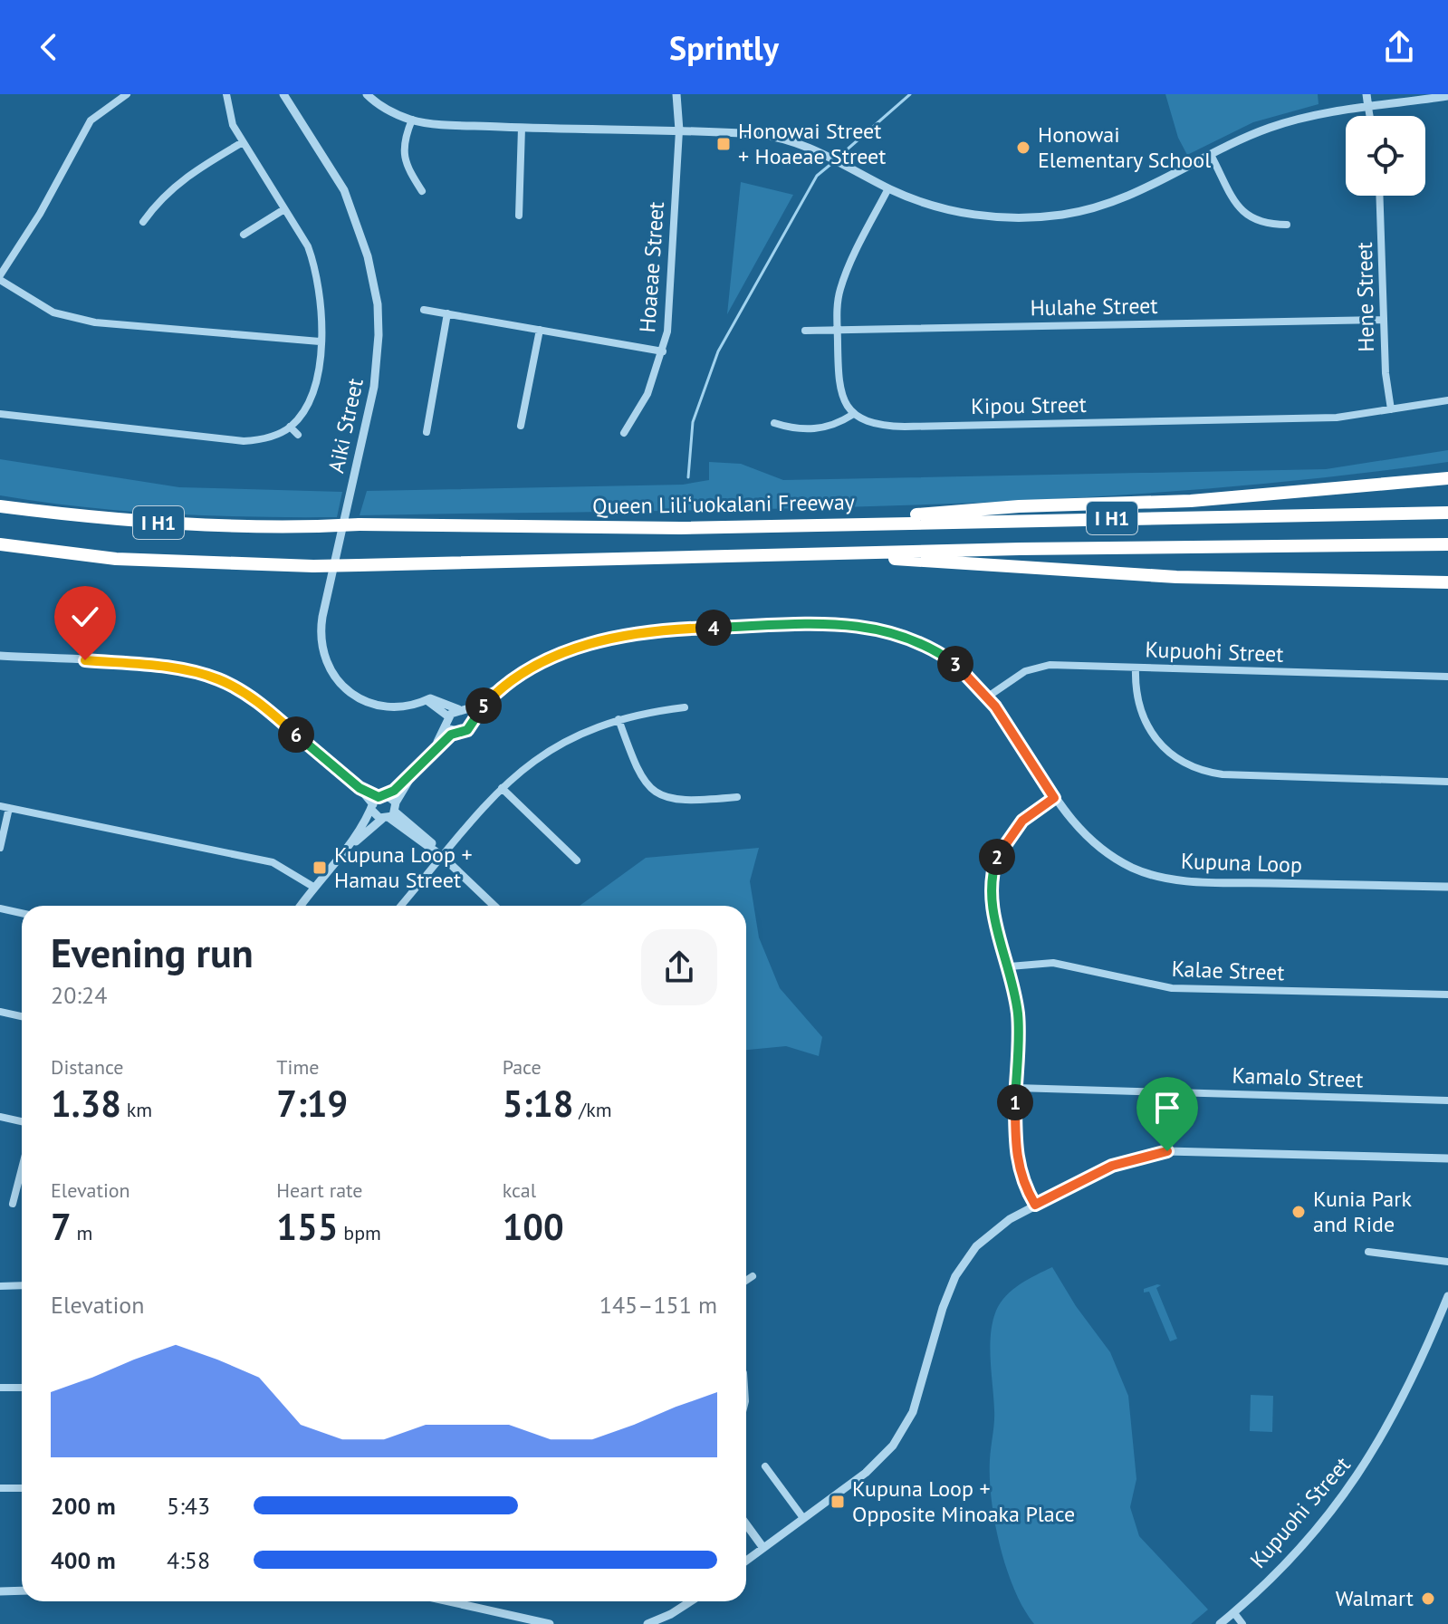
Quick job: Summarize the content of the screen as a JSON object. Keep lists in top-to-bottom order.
{
  "streets": {
    "highway": ["Queen Liliʻuokalani Freeway", "I H1"],
    "street": [
      "Hoaeae Street",
      "Hene Street",
      "Hulahe Street",
      "Kipou Street",
      "Aiki Street",
      "Kupuohi Street",
      "Kupuna Loop",
      "Kalae Street",
      "Kamalo Street"
    ]
  },
  "crossings": [
    ["Hene Street", "Hulahe Street"],
    ["Hene Street", "Kipou Street"],
    ["Aiki Street", "Kupuna Loop"],
    ["Kupuohi Street", "Kupuna Loop"]
  ],
  "places": {
    "transit": ["Honowai Street + Hoaeae Street", "Kupuna Loop + Hamau Street", "Kupuna Loop + Opposite Minoaka Place"],
    "other": ["Honowai Elementary School", "Kunia Park and Ride", "Walmart"]
  },
  "page": {
    "header": "Sprintly",
    "pins": [
      "4",
      "3",
      "5",
      "6",
      "2",
      "1"
    ],
    "heading": ["Evening run", "20:24"],
    "stats": [
      ["Distance", "1.38 km"],
      ["Time", "7:19"],
      ["Pace", "5:18 /km"],
      ["Elevation", "7 m"],
      ["Heart rate", "155 bpm"],
      ["kcal", "100"]
    ],
    "chart": ["Elevation", "145–151 m"],
    "list": [
      {
        "name": "200 m",
        "note": "5:43"
      },
      {
        "name": "400 m",
        "note": "4:58"
      }
    ]
  }
}
